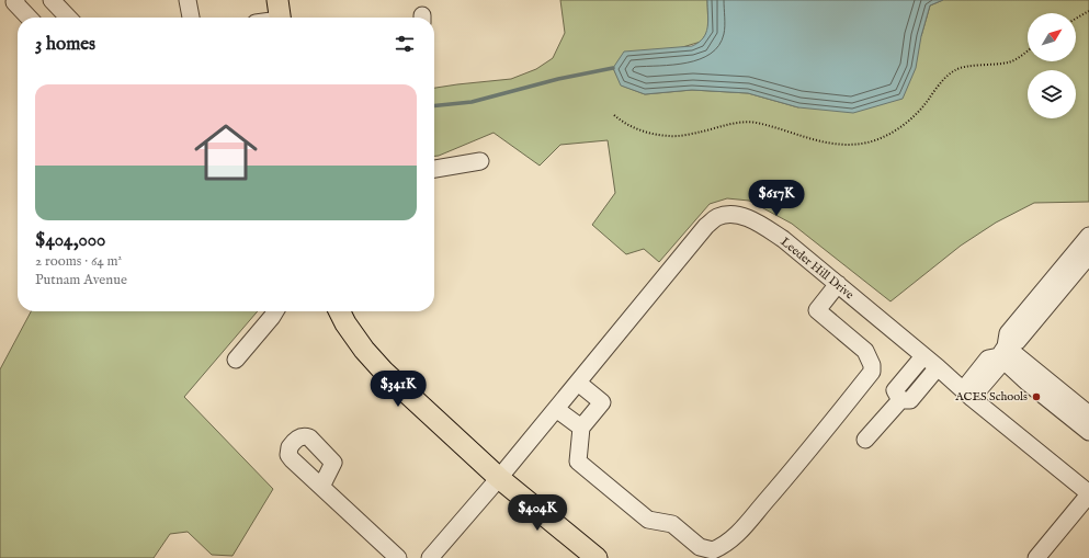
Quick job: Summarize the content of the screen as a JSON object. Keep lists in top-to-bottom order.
{
  "streets": {
    "street": ["Leeder Hill Drive"]
  },
  "places": ["ACES Schools"],
  "north": "top right",
  "page": {
    "heading": "3 homes",
    "list": [
      {
        "name": "$404,000",
        "note": "2 rooms · 64 m² · Putnam Avenue"
      }
    ],
    "price": ["$617K", "$341K", "$404K"]
  }
}
